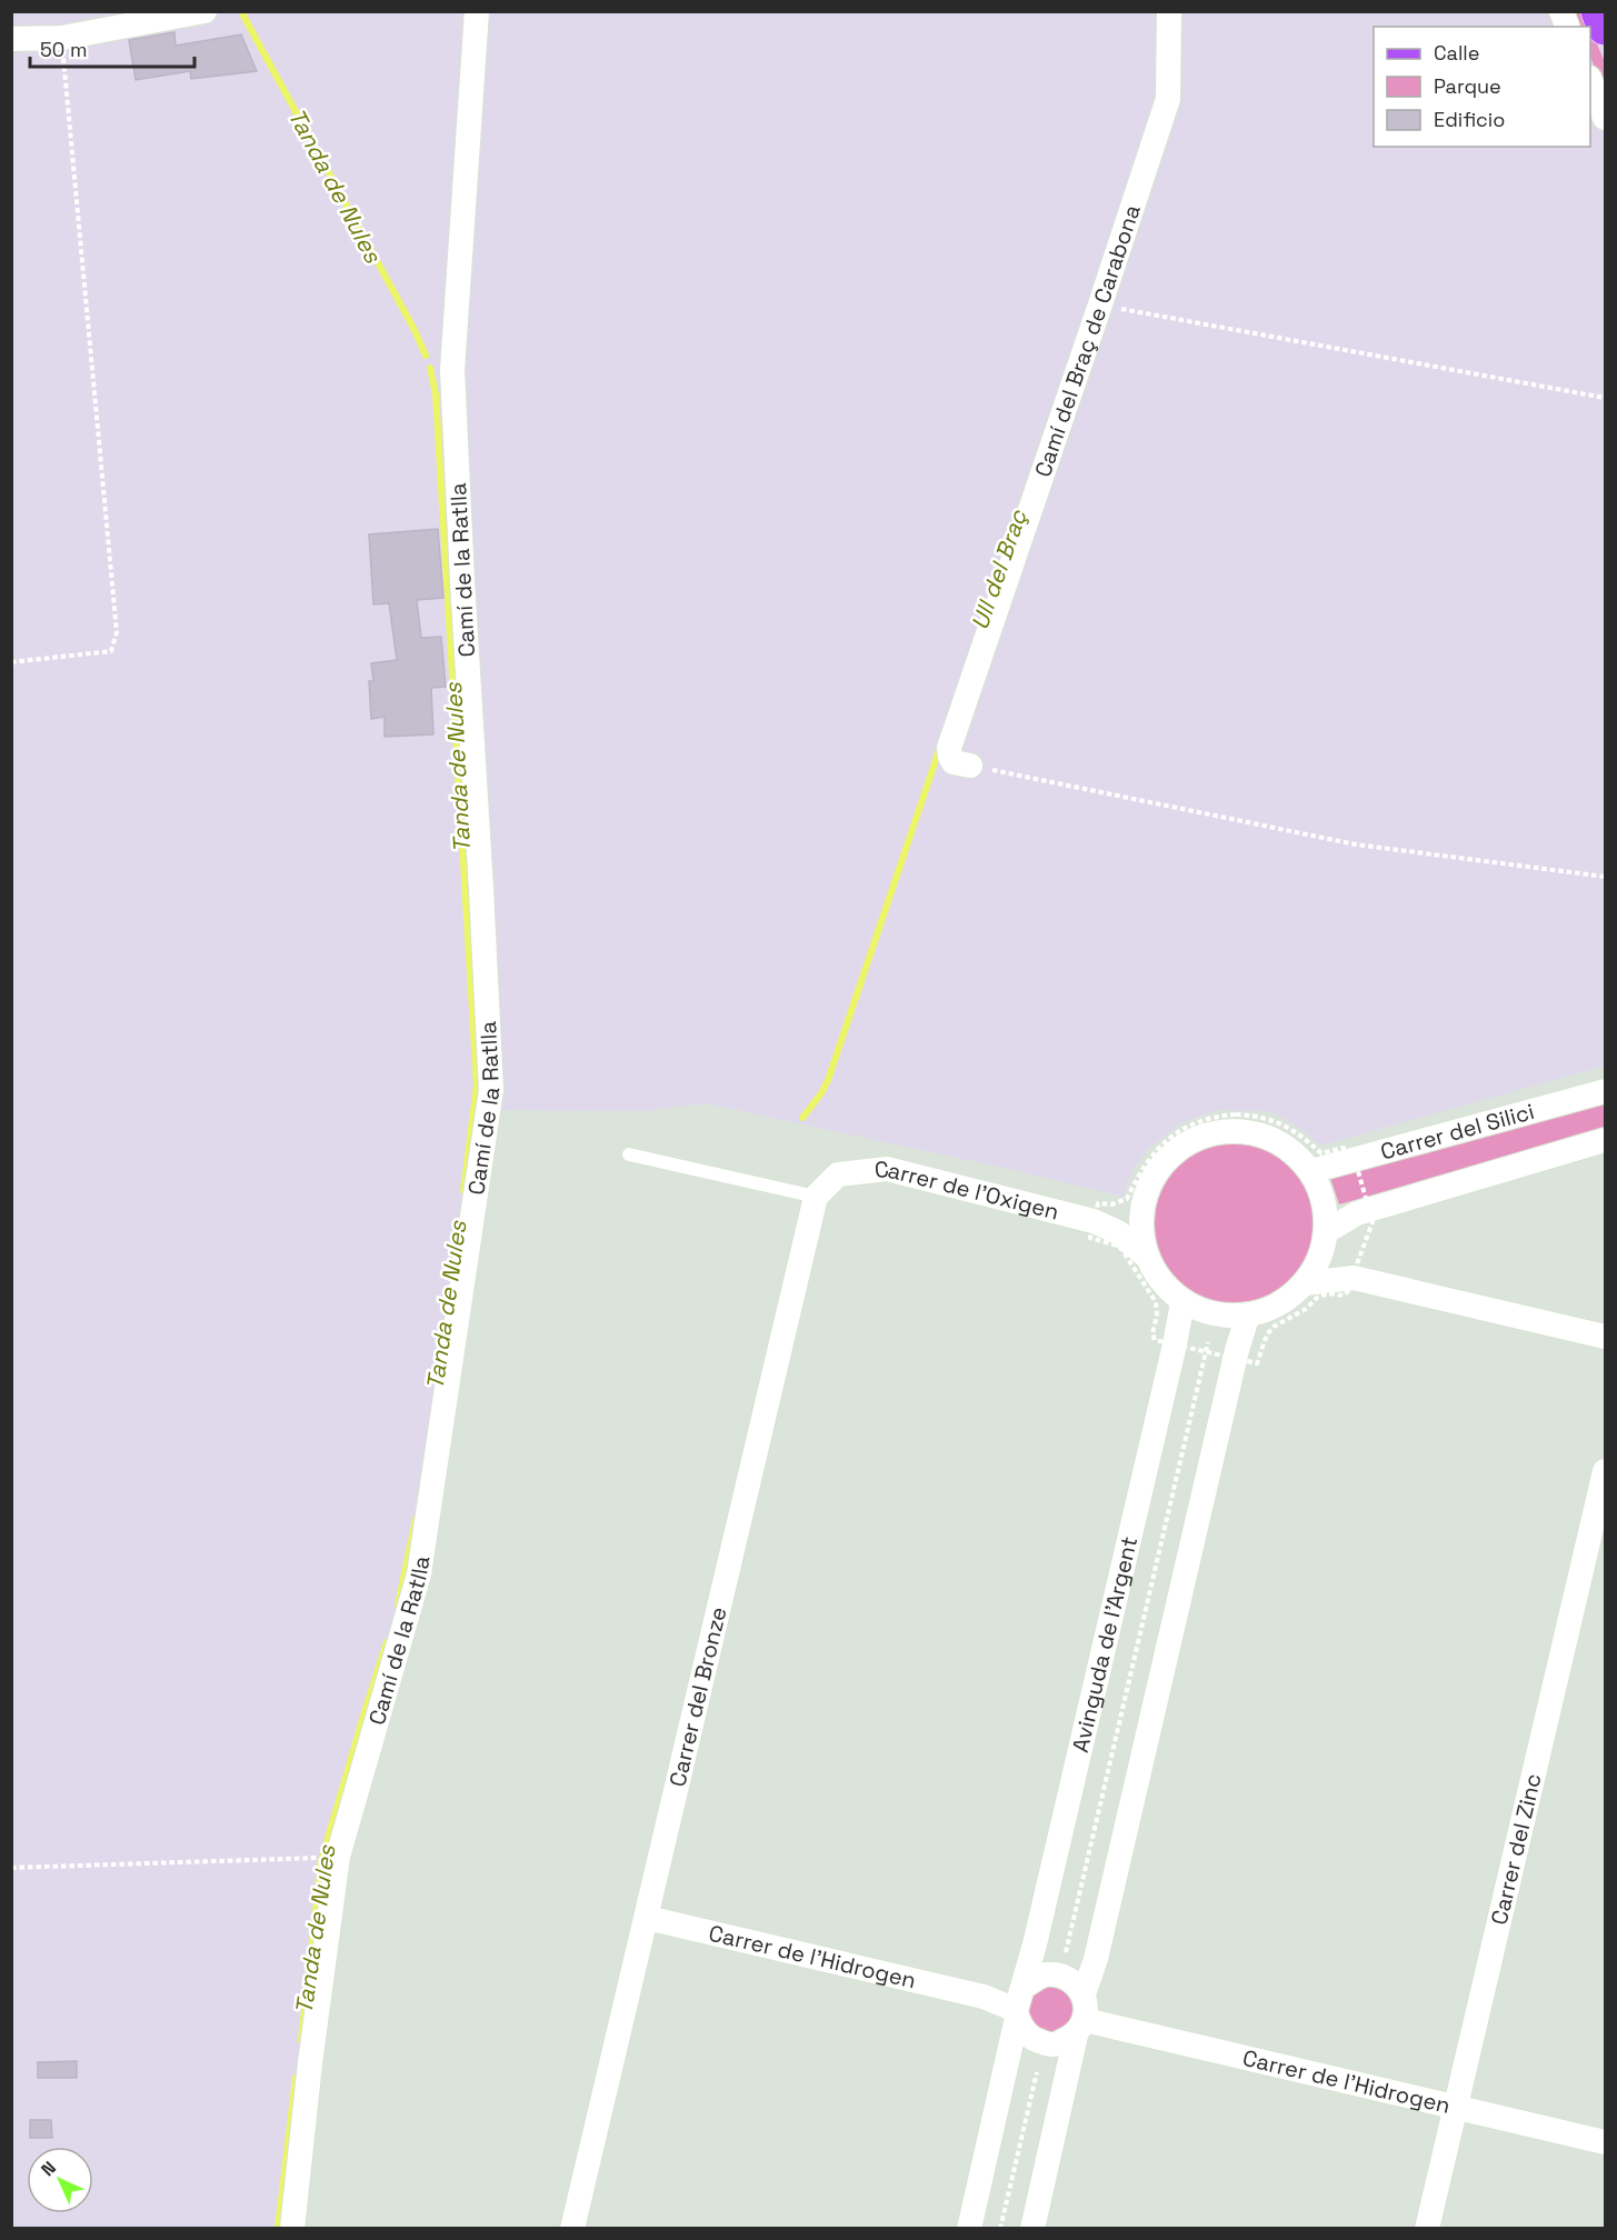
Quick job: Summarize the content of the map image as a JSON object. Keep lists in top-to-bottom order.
{
  "streets": {
    "street": [
      "Camí del Braç de Carabona",
      "Camí de la Ratlla",
      "Carrer del Silici",
      "Carrer de l'Oxigen",
      "Avinguda de l'Argent",
      "Carrer del Bronze",
      "Carrer del Zinc",
      "Carrer de l'Hidrogen"
    ]
  },
  "crossings": [
    ["Carrer del Silici", "Carrer de l'Oxigen"],
    ["Carrer del Silici", "Avinguda de l'Argent"],
    ["Carrer de l'Oxigen", "Avinguda de l'Argent"],
    ["Carrer de l'Oxigen", "Carrer del Bronze"],
    ["Avinguda de l'Argent", "Carrer de l'Hidrogen"],
    ["Carrer del Bronze", "Carrer de l'Hidrogen"],
    ["Carrer del Zinc", "Carrer de l'Hidrogen"]
  ],
  "water": ["Tanda de Nules", "Ull del Braç"],
  "legend": ["Calle", "Parque", "Edificio"],
  "scale_bar": "50 m",
  "north": "top left"
}
